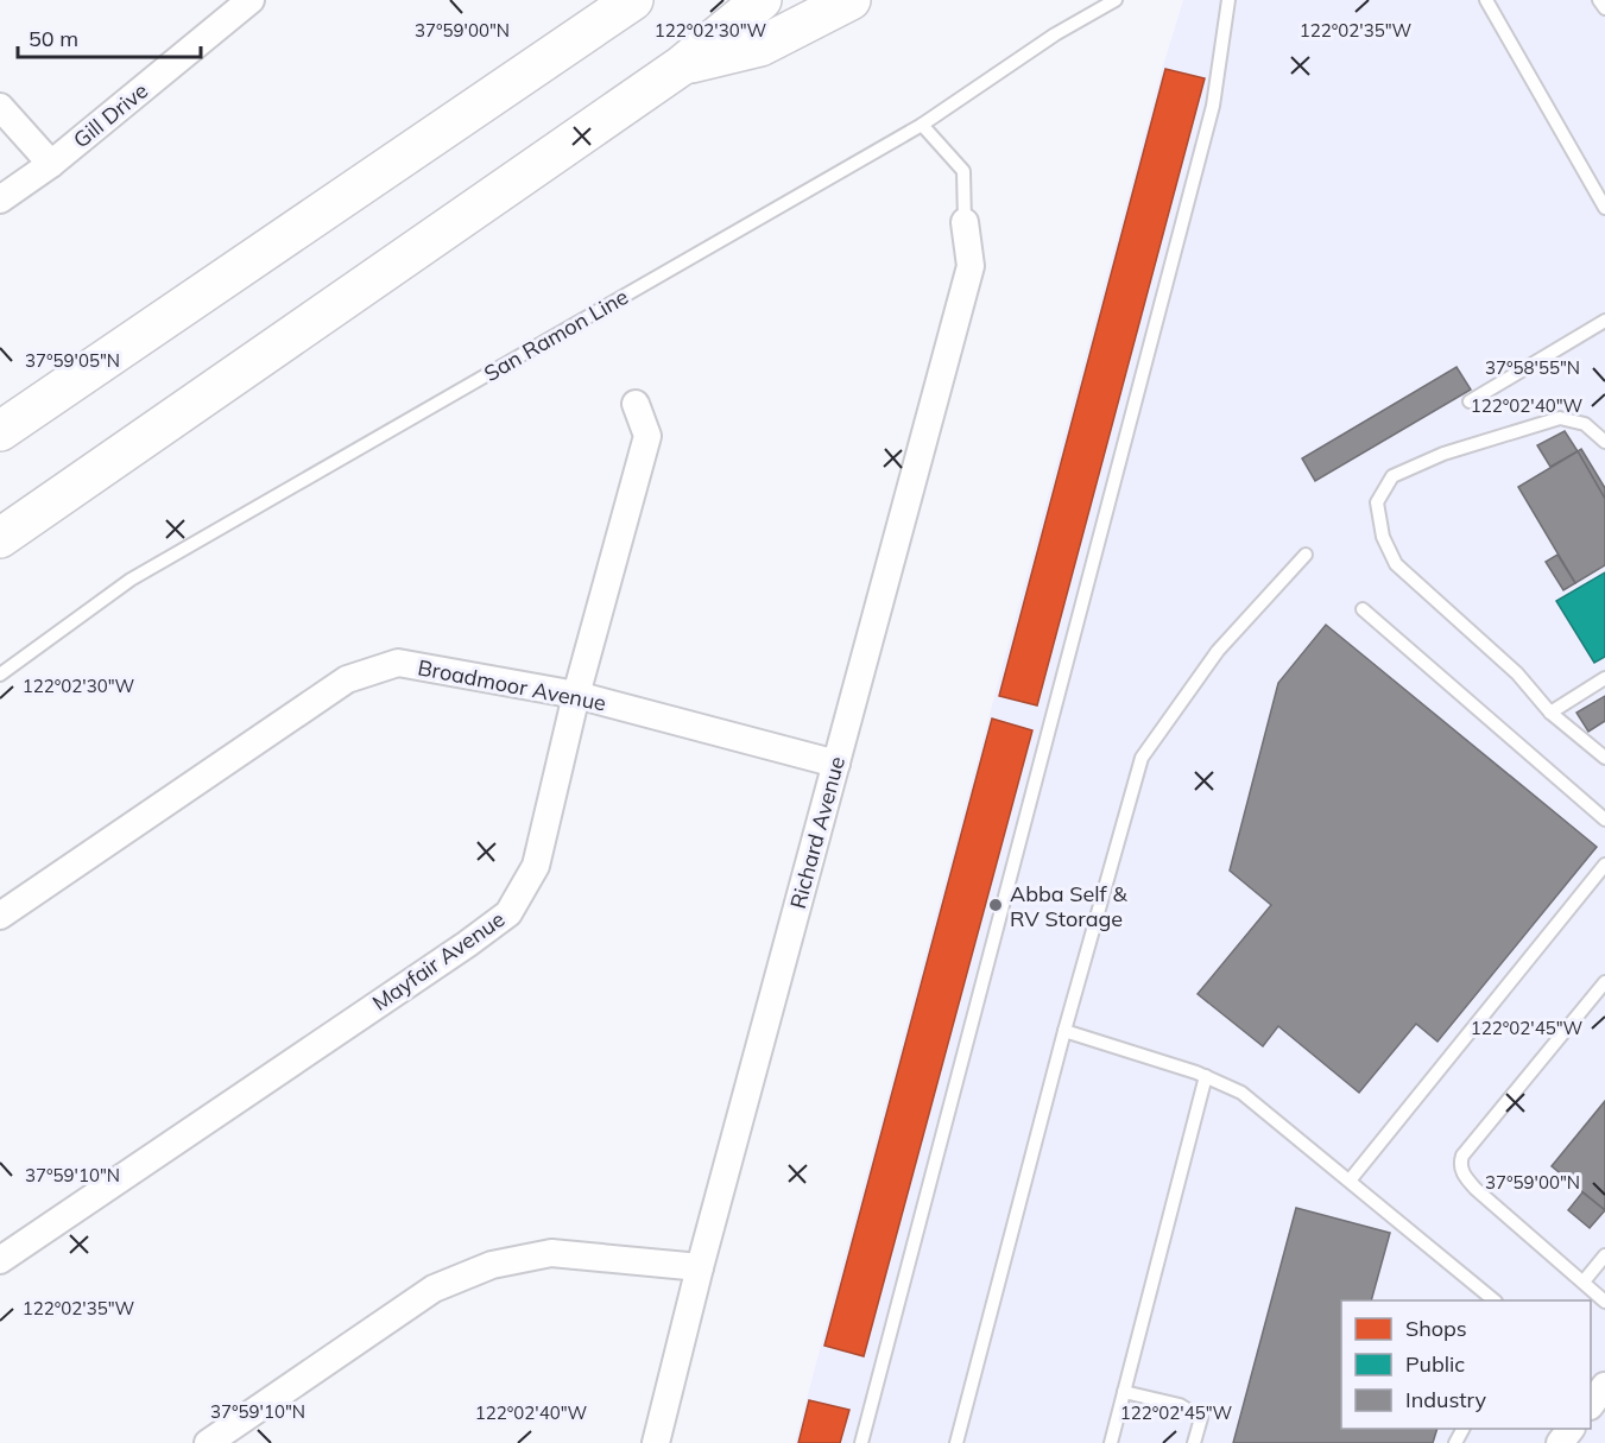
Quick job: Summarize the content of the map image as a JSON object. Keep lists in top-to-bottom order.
{
  "streets": {
    "street": [
      "Gill Drive",
      "Broadmoor Avenue",
      "Richard Avenue",
      "Mayfair Avenue"
    ],
    "lane": ["San Ramon Line"]
  },
  "crossings": [
    ["Broadmoor Avenue", "Richard Avenue"],
    ["Broadmoor Avenue", "Mayfair Avenue"]
  ],
  "places": ["Abba Self & RV Storage"],
  "legend": ["Shops", "Public", "Industry"],
  "scale_bar": "50 m",
  "coordinates": [
    "122°02'30\"W",
    "122°02'35\"W",
    "37°59'00\"N",
    "37°59'05\"N",
    "37°58'55\"N",
    "122°02'40\"W",
    "122°02'45\"W",
    "37°59'10\"N"
  ]
}
